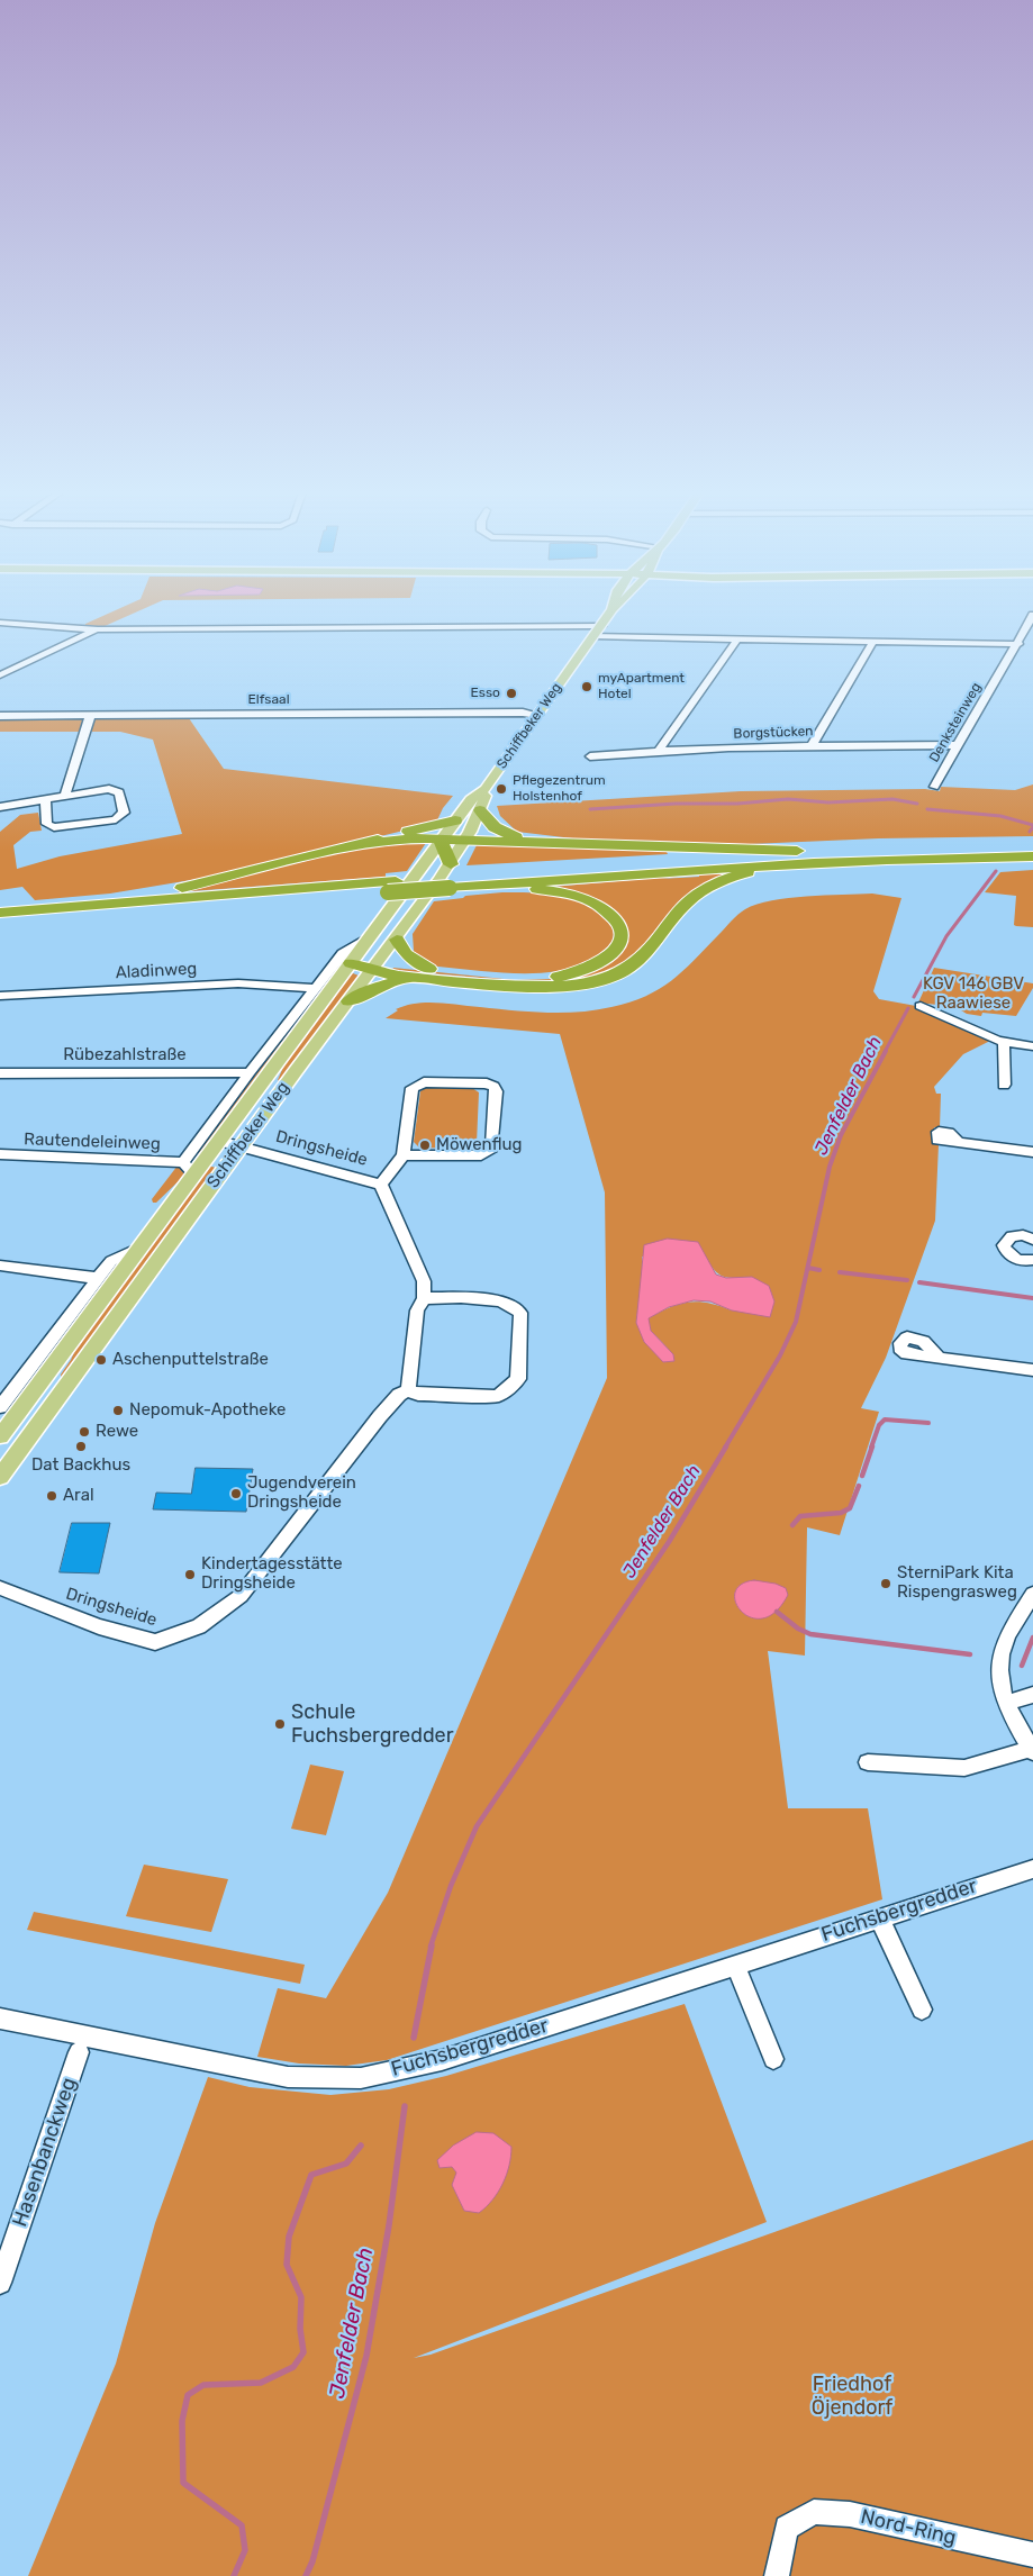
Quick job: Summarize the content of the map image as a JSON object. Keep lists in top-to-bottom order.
{
  "streets": {
    "main road": ["Schiffbeker Weg"],
    "street": [
      "Elfsaal",
      "Denksteinweg",
      "Borgstücken",
      "Aladinweg",
      "Rübezahlstraße",
      "Rautendeleinweg",
      "Dringsheide",
      "Fuchsbergredder",
      "Hasenbanckweg",
      "Nord-Ring"
    ]
  },
  "crossings": [
    ["Elfsaal", "Schiffbeker Weg"],
    ["Denksteinweg", "Borgstücken"],
    ["Schiffbeker Weg", "Aladinweg"],
    ["Schiffbeker Weg", "Rübezahlstraße"],
    ["Schiffbeker Weg", "Rautendeleinweg"],
    ["Schiffbeker Weg", "Dringsheide"]
  ],
  "water": ["Jenfelder Bach"],
  "parks": ["KGV 146 GBV Raawiese", "Friedhof Öjendorf"],
  "places": [
    "myApartment Hotel",
    "Esso",
    "Pflegezentrum Holstenhof",
    "Möwenflug",
    "Aschenputtelstraße",
    "Nepomuk-Apotheke",
    "Rewe",
    "Dat Backhus",
    "Jugendverein Dringsheide",
    "Aral",
    "Kindertagesstätte Dringsheide",
    "SterniPark Kita Rispengrasweg",
    "Schule Fuchsbergredder"
  ]
}
